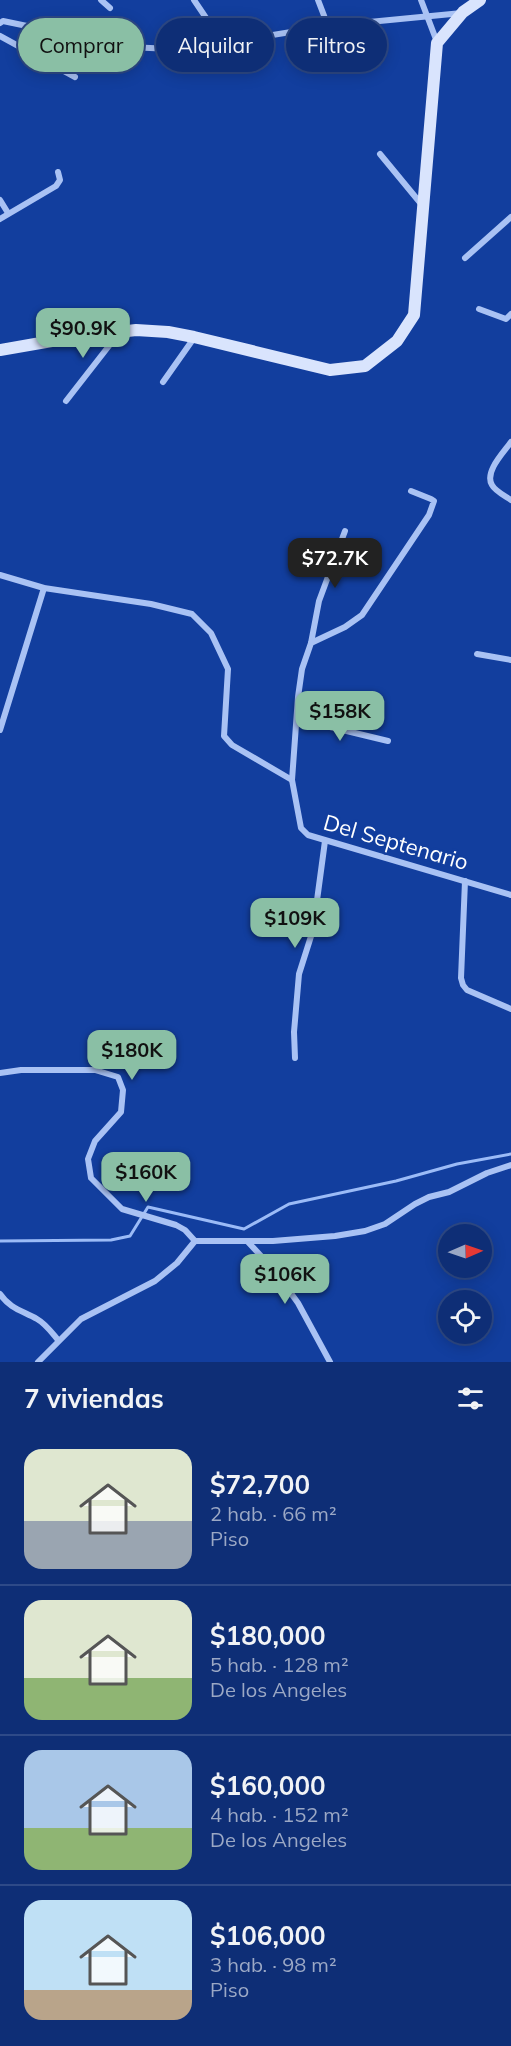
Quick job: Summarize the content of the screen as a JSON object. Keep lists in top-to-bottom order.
{
  "streets": {
    "street": ["Del Septenario"]
  },
  "north": "right",
  "page": {
    "chip": ["Comprar", "Alquilar", "Filtros"],
    "price": [
      "$90.9K",
      "$72.7K",
      "$158K",
      "$109K",
      "$180K",
      "$160K",
      "$106K"
    ],
    "heading": "7 viviendas",
    "list": [
      {
        "name": "$72,700",
        "note": "2 hab. · 66 m² · Piso"
      },
      {
        "name": "$180,000",
        "note": "5 hab. · 128 m² · De los Angeles"
      },
      {
        "name": "$160,000",
        "note": "4 hab. · 152 m² · De los Angeles"
      },
      {
        "name": "$106,000",
        "note": "3 hab. · 98 m² · Piso"
      }
    ]
  }
}
